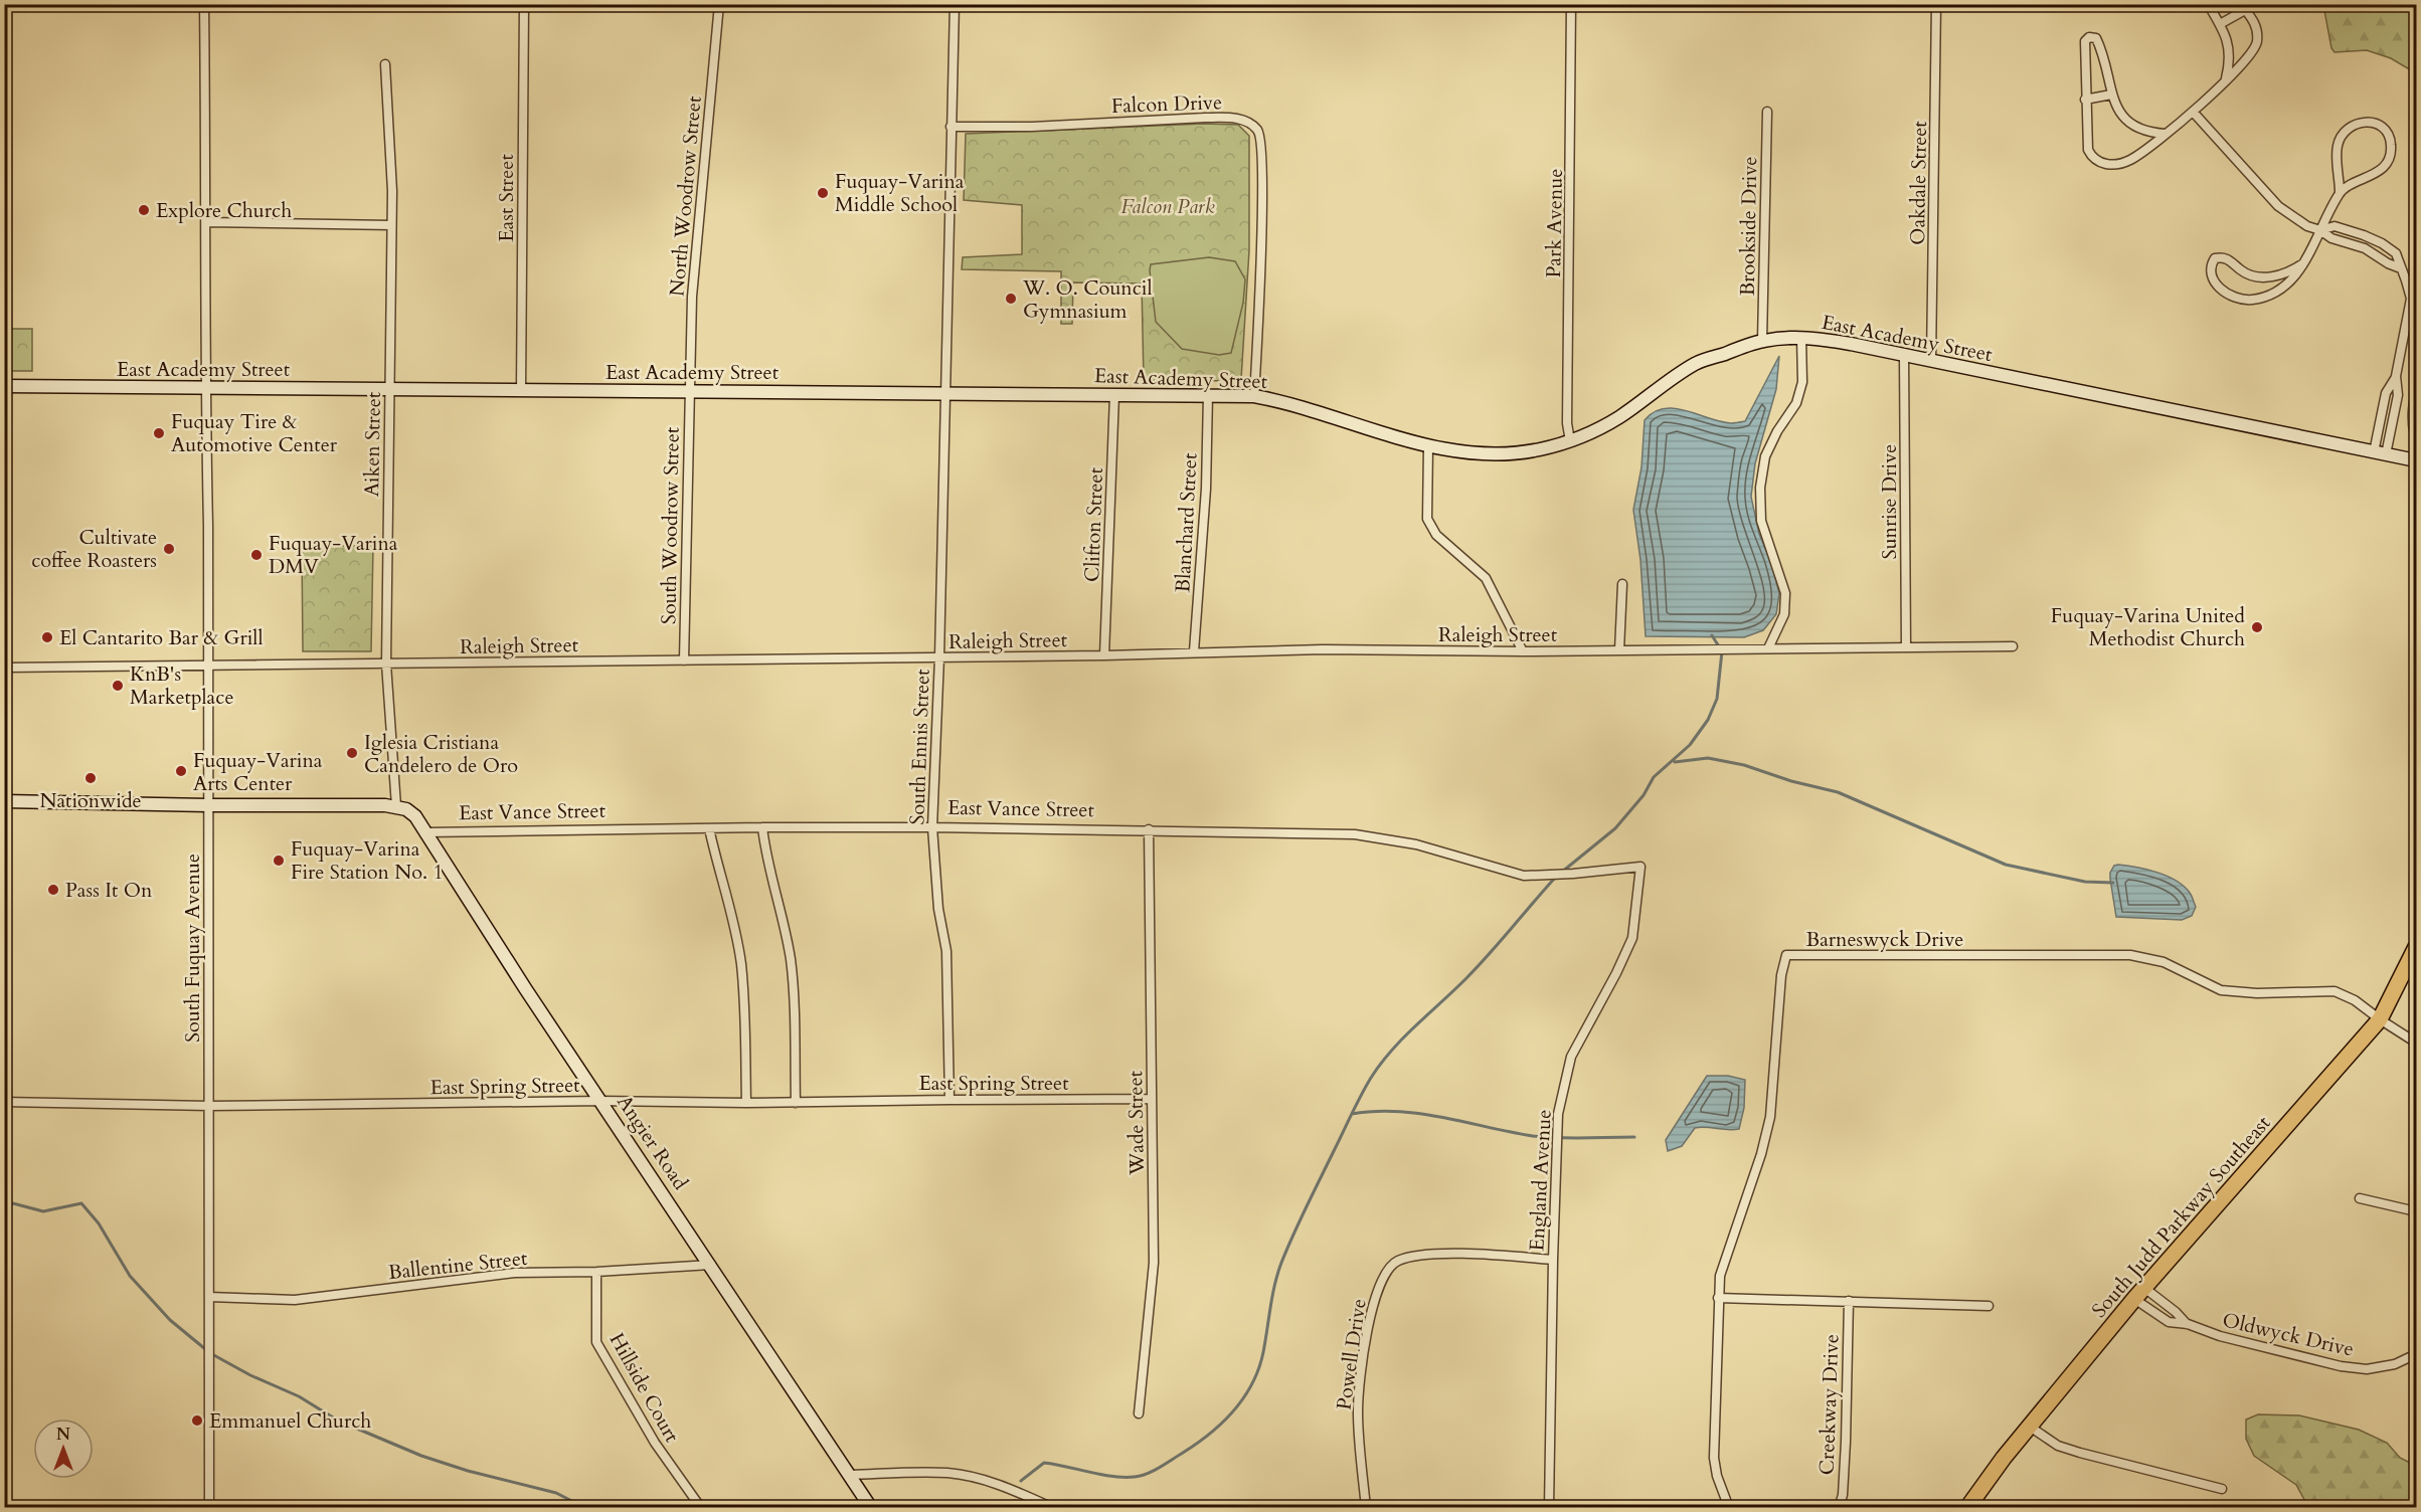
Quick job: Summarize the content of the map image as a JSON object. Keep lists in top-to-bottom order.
{
  "streets": {
    "highway": ["South Judd Parkway Southeast"],
    "street": [
      "Falcon Drive",
      "Oakdale Street",
      "North Woodrow Street",
      "East Street",
      "Park Avenue",
      "Brookside Drive",
      "East Academy Street",
      "Aiken Street",
      "Sunrise Drive",
      "Blanchard Street",
      "Clifton Street",
      "South Woodrow Street",
      "Raleigh Street",
      "South Ennis Street",
      "East Vance Street",
      "Barneswyck Drive",
      "South Fuquay Avenue",
      "East Spring Street",
      "Wade Street",
      "Angier Road",
      "England Avenue",
      "Ballentine Street",
      "Oldwyck Drive",
      "Powell Drive",
      "Hillside Court",
      "Creekway Drive"
    ]
  },
  "crossings": [
    ["Falcon Drive", "East Academy Street"],
    ["Falcon Drive", "South Ennis Street"],
    ["Oakdale Street", "East Academy Street"],
    ["North Woodrow Street", "East Academy Street"],
    ["North Woodrow Street", "South Woodrow Street"],
    ["East Street", "East Academy Street"],
    ["Park Avenue", "East Academy Street"],
    ["Brookside Drive", "East Academy Street"],
    ["East Academy Street", "Aiken Street"],
    ["East Academy Street", "Sunrise Drive"],
    ["East Academy Street", "Blanchard Street"],
    ["East Academy Street", "Clifton Street"],
    ["East Academy Street", "South Woodrow Street"],
    ["East Academy Street", "South Ennis Street"],
    ["East Academy Street", "South Fuquay Avenue"],
    ["Aiken Street", "Raleigh Street"],
    ["Aiken Street", "Angier Road"],
    ["Sunrise Drive", "Raleigh Street"],
    ["Blanchard Street", "Raleigh Street"],
    ["Clifton Street", "Raleigh Street"],
    ["South Woodrow Street", "Raleigh Street"],
    ["Raleigh Street", "South Ennis Street"],
    ["Raleigh Street", "South Fuquay Avenue"],
    ["South Ennis Street", "East Vance Street"],
    ["South Ennis Street", "East Spring Street"],
    ["East Vance Street", "Wade Street"],
    ["East Vance Street", "Angier Road"],
    ["East Vance Street", "England Avenue"],
    ["Barneswyck Drive", "South Judd Parkway Southeast"],
    ["South Fuquay Avenue", "East Spring Street"],
    ["South Fuquay Avenue", "Ballentine Street"],
    ["East Spring Street", "Wade Street"],
    ["East Spring Street", "Angier Road"],
    ["Angier Road", "Ballentine Street"],
    ["England Avenue", "Powell Drive"],
    ["South Judd Parkway Southeast", "Oldwyck Drive"],
    ["Ballentine Street", "Hillside Court"]
  ],
  "parks": ["Falcon Park"],
  "places": [
    "Fuquay-Varina Middle School",
    "Explore Church",
    "W. O. Council Gymnasium",
    "Fuquay Tire & Automotive Center",
    "Cultivate coffee Roasters",
    "Fuquay-Varina DMV",
    "Fuquay-Varina United Methodist Church",
    "El Cantarito Bar & Grill",
    "KnB's Marketplace",
    "Iglesia Cristiana Candelero de Oro",
    "Fuquay-Varina Arts Center",
    "Nationwide",
    "Fuquay-Varina Fire Station No. 1",
    "Pass It On",
    "Emmanuel Church"
  ],
  "north": "top"
}
